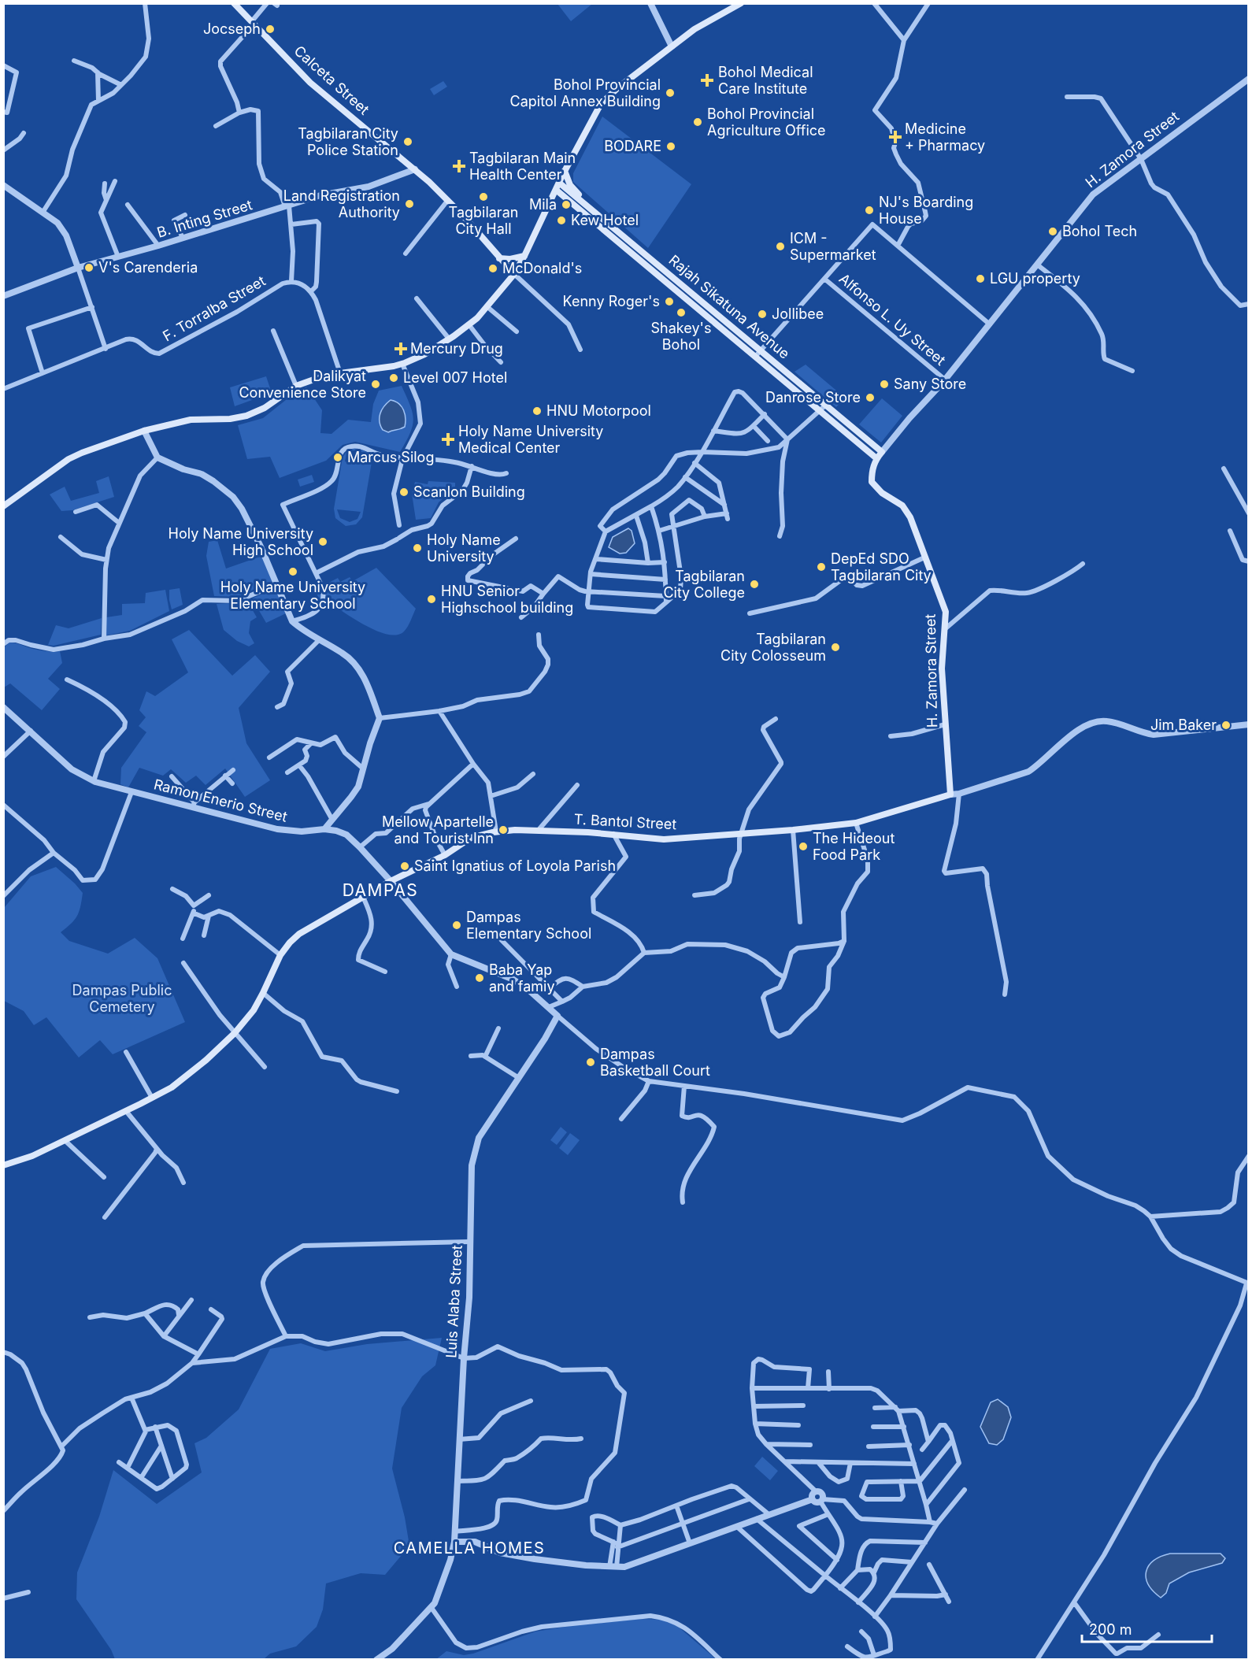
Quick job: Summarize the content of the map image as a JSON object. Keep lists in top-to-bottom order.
{
  "streets": {
    "main road": [
      "Calceta Street",
      "H. Zamora Street",
      "Rajah Sikatuna Avenue",
      "T. Bantol Street"
    ],
    "street": [
      "B. Inting Street",
      "F. Torralba Street",
      "Alfonso L. Uy Street",
      "Ramon Enerio Street",
      "Luis Alaba Street"
    ]
  },
  "crossings": [
    ["Calceta Street", "B. Inting Street"],
    ["H. Zamora Street", "Rajah Sikatuna Avenue"],
    ["H. Zamora Street", "Alfonso L. Uy Street"],
    ["H. Zamora Street", "T. Bantol Street"],
    ["Ramon Enerio Street", "T. Bantol Street"],
    ["Ramon Enerio Street", "Luis Alaba Street"]
  ],
  "districts": ["DAMPAS", "CAMELLA HOMES"],
  "parks": ["Dampas Public Cemetery"],
  "places": {
    "other": [
      "Jocseph",
      "Bohol Provincial Capitol Annex Building",
      "Bohol Provincial Agriculture Office",
      "Tagbilaran City Police Station",
      "BODARE",
      "Tagbilaran City Hall",
      "Land Registration Authority",
      "Mila",
      "NJ's Boarding House",
      "Kew Hotel",
      "Bohol Tech",
      "ICM - Supermarket",
      "V's Carenderia",
      "McDonald's",
      "LGU property",
      "Kenny Roger's",
      "Shakey's Bohol",
      "Jollibee",
      "Level 007 Hotel",
      "Dalikyat Convenience Store",
      "Sany Store",
      "Danrose Store",
      "HNU Motorpool",
      "Marcus Silog",
      "Scanlon Building",
      "Holy Name University High School",
      "Holy Name University",
      "DepEd SDO Tagbilaran City",
      "Holy Name University Elementary School",
      "Tagbilaran City College",
      "HNU Senior Highschool building",
      "Tagbilaran City Colosseum",
      "Jim Baker",
      "Mellow Apartelle and Tourist Inn",
      "The Hideout Food Park",
      "Saint Ignatius of Loyola Parish",
      "Dampas Elementary School",
      "Baba Yap and famiy",
      "Dampas Basketball Court"
    ],
    "health": [
      "Bohol Medical Care Institute",
      "Medicine + Pharmacy",
      "Tagbilaran Main Health Center",
      "Mercury Drug",
      "Holy Name University Medical Center"
    ]
  },
  "scale_bar": "200 m"
}
